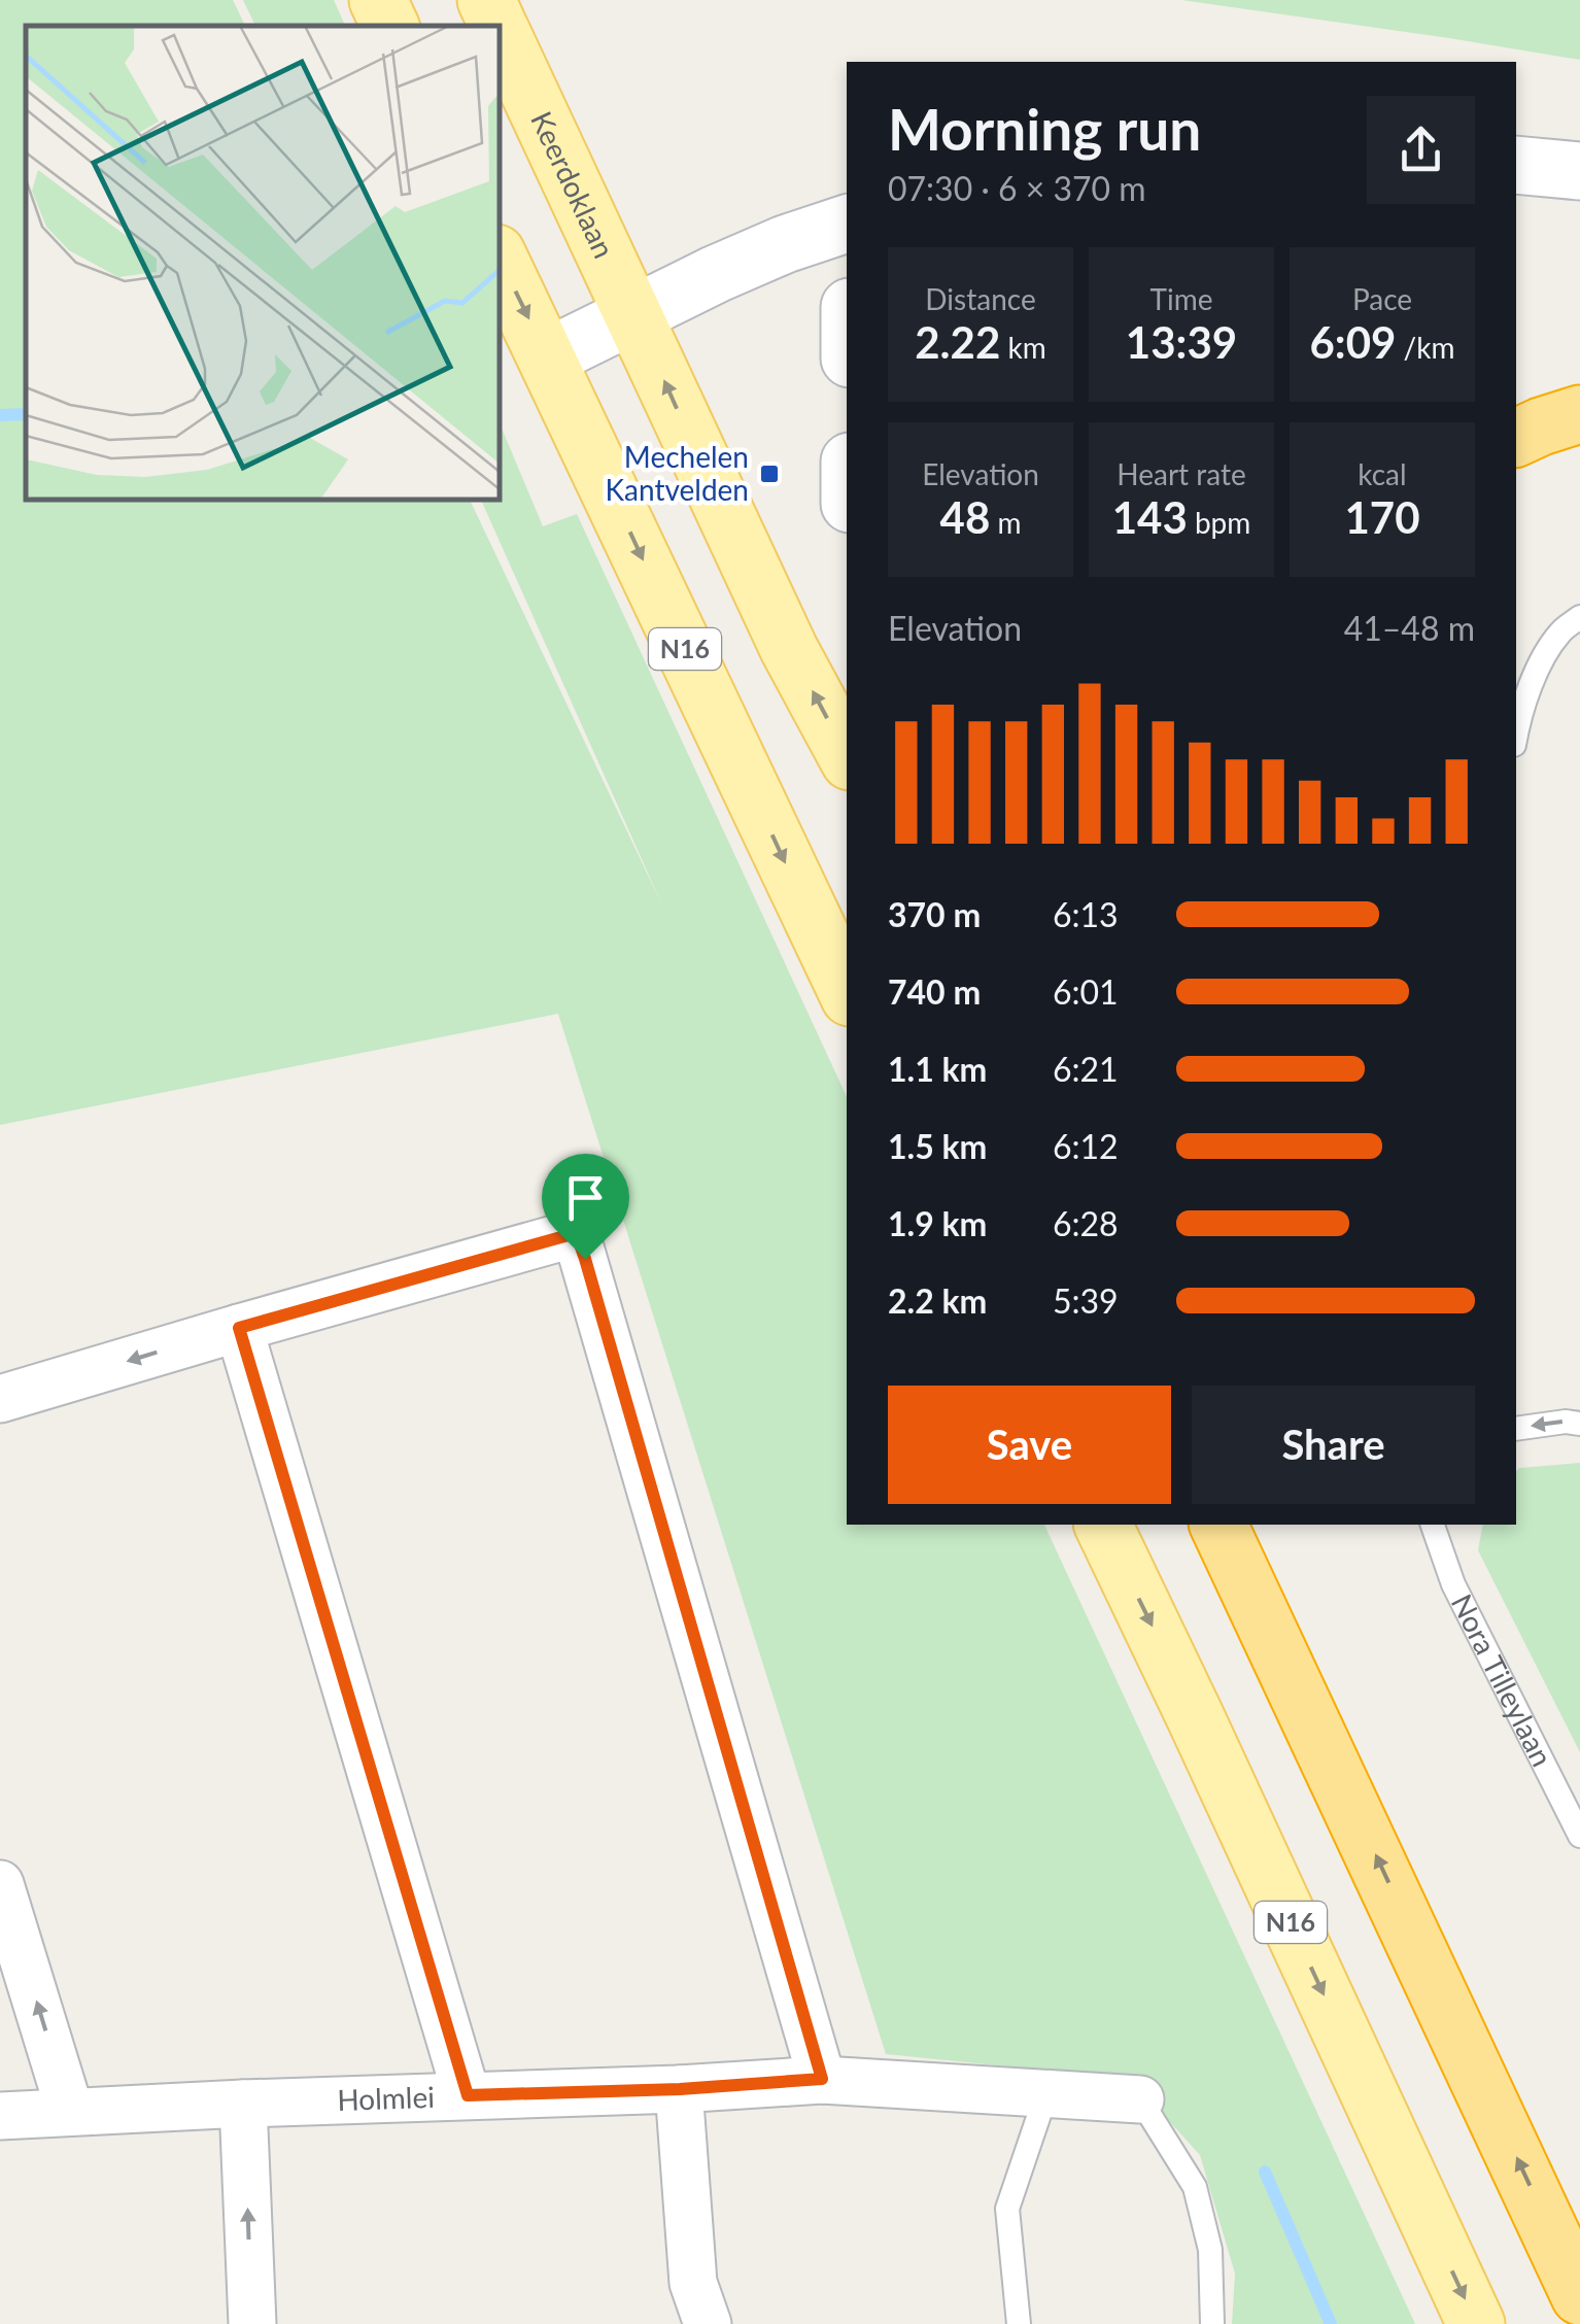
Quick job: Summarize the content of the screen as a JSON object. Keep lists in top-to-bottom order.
{
  "streets": {
    "main road": ["Keerdoklaan", "N16"],
    "street": ["Holmlei"],
    "lane": ["Nora Tilleylaan"]
  },
  "places": {
    "transit": ["Mechelen Kantvelden"]
  },
  "page": {
    "heading": ["Morning run", "07:30 · 6 × 370 m"],
    "stats": [
      ["Distance", "2.22 km"],
      ["Time", "13:39"],
      ["Pace", "6:09 /km"],
      ["Elevation", "48 m"],
      ["Heart rate", "143 bpm"],
      ["kcal", "170"]
    ],
    "chart": ["Elevation", "41–48 m"],
    "list": [
      {
        "name": "370 m",
        "note": "6:13"
      },
      {
        "name": "740 m",
        "note": "6:01"
      },
      {
        "name": "1.1 km",
        "note": "6:21"
      },
      {
        "name": "1.5 km",
        "note": "6:12"
      },
      {
        "name": "1.9 km",
        "note": "6:28"
      },
      {
        "name": "2.2 km",
        "note": "5:39"
      }
    ],
    "buttons": ["Save", "Share"]
  }
}
